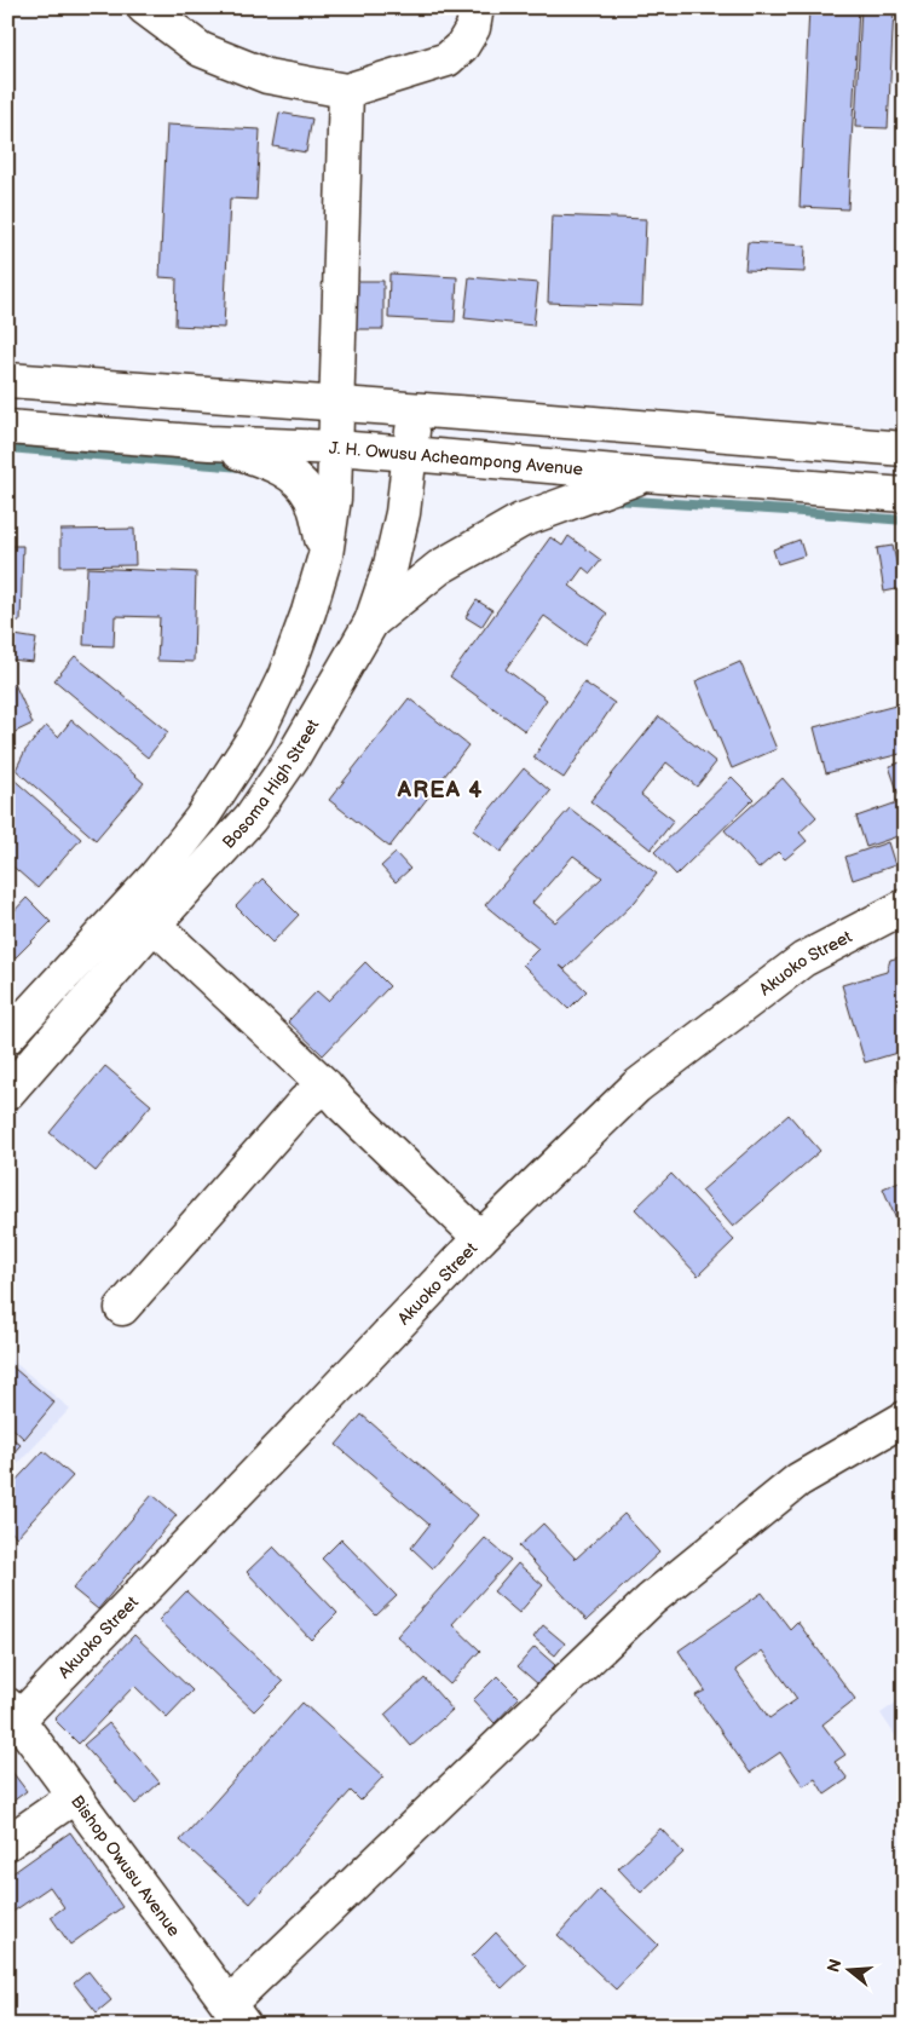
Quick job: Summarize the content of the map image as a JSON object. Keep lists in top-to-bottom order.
{
  "streets": {
    "street": [
      "J. H. Owusu Acheampong Avenue",
      "Bosoma High Street",
      "Akuoko Street",
      "Bishop Owusu Avenue"
    ]
  },
  "crossings": [
    ["J. H. Owusu Acheampong Avenue", "Bosoma High Street"],
    ["Akuoko Street", "Bishop Owusu Avenue"]
  ],
  "districts": ["AREA 4"],
  "north": "left"
}
